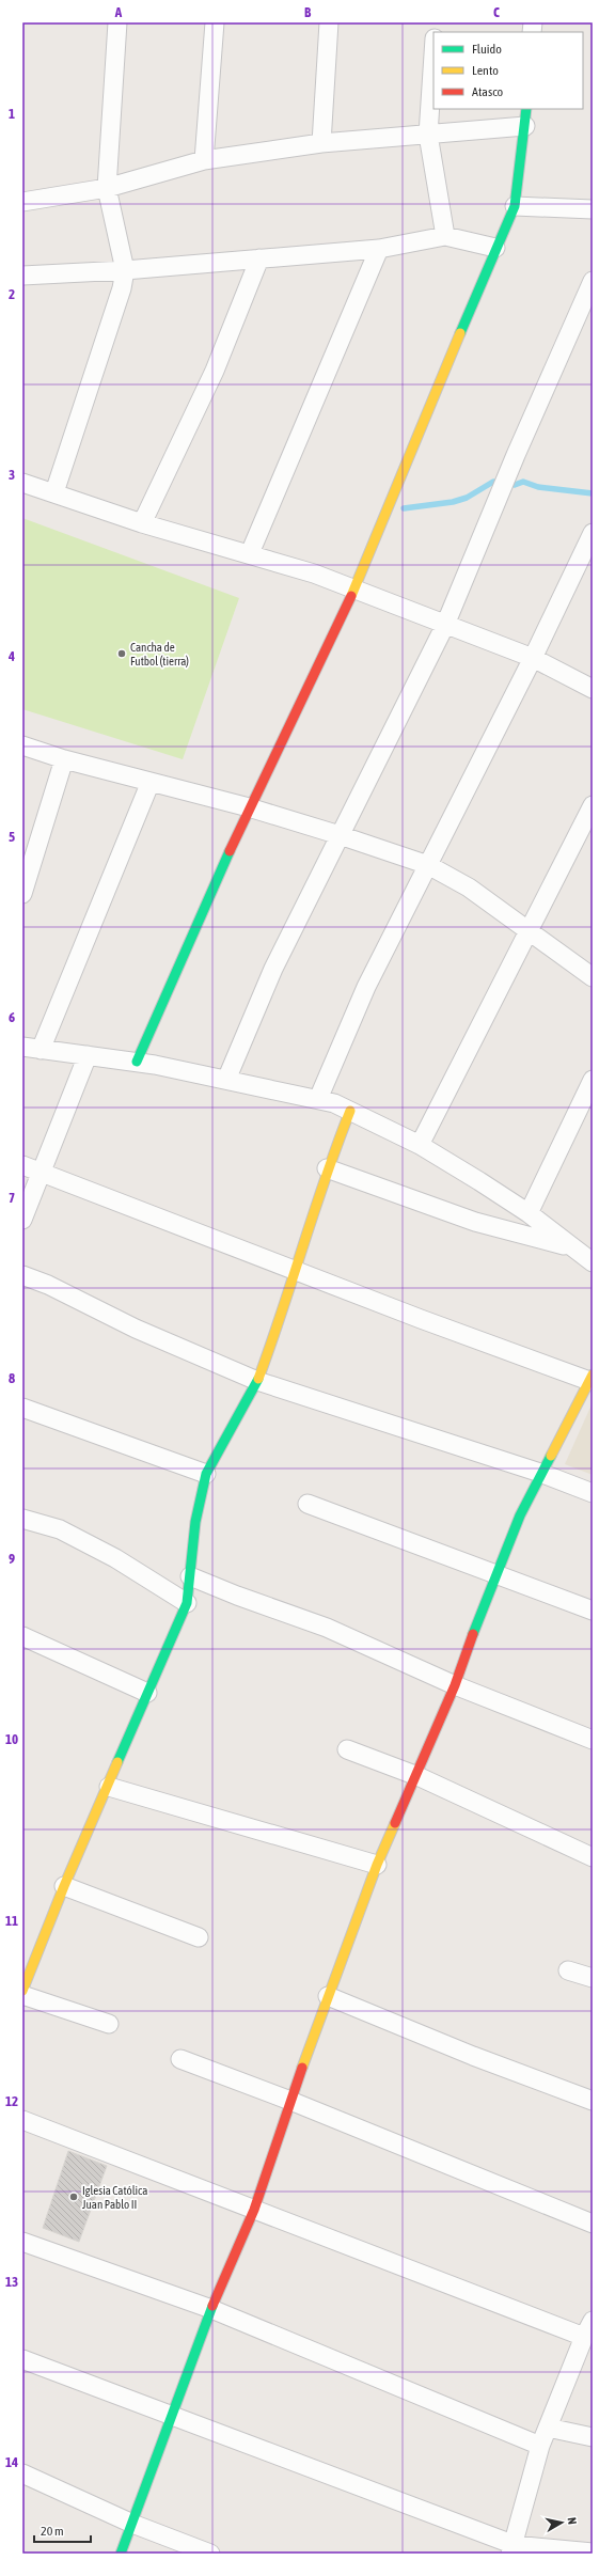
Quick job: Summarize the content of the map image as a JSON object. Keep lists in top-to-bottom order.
{
  "places": ["Cancha de Futbol (tierra)", "Iglesia Católica Juan Pablo II"],
  "legend": ["Fluido", "Lento", "Atasco"],
  "scale_bar": "20 m",
  "north": "right",
  "grid": {
    "columns": ["A", "B", "C"],
    "rows": [
      "1",
      "2",
      "3",
      "4",
      "5",
      "6",
      "7",
      "8",
      "9",
      "10",
      "11",
      "12",
      "13",
      "14"
    ]
  }
}
